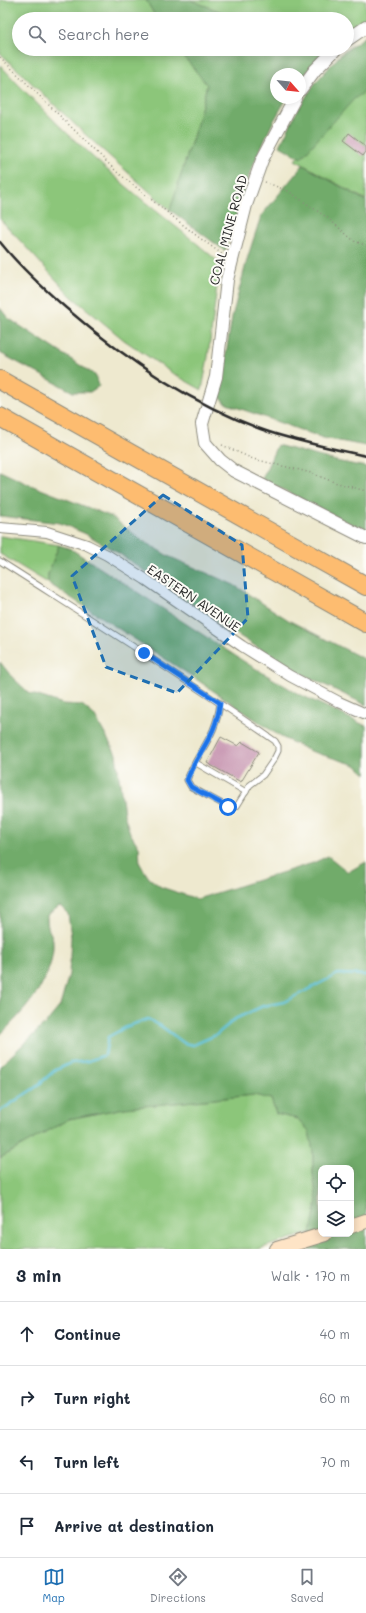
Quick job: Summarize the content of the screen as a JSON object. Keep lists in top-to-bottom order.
{
  "streets": {
    "street": ["COAL MINE ROAD", "EASTERN AVENUE"]
  },
  "north": "bottom right",
  "page": {
    "search": "Search here",
    "heading": ["3 min", "Walk · 170 m"],
    "list": [
      ["Continue", "40 m"],
      ["Turn right", "60 m"],
      ["Turn left", "70 m"],
      "Arrive at destination"
    ],
    "nav": ["Map", "Directions", "Saved"]
  }
}
